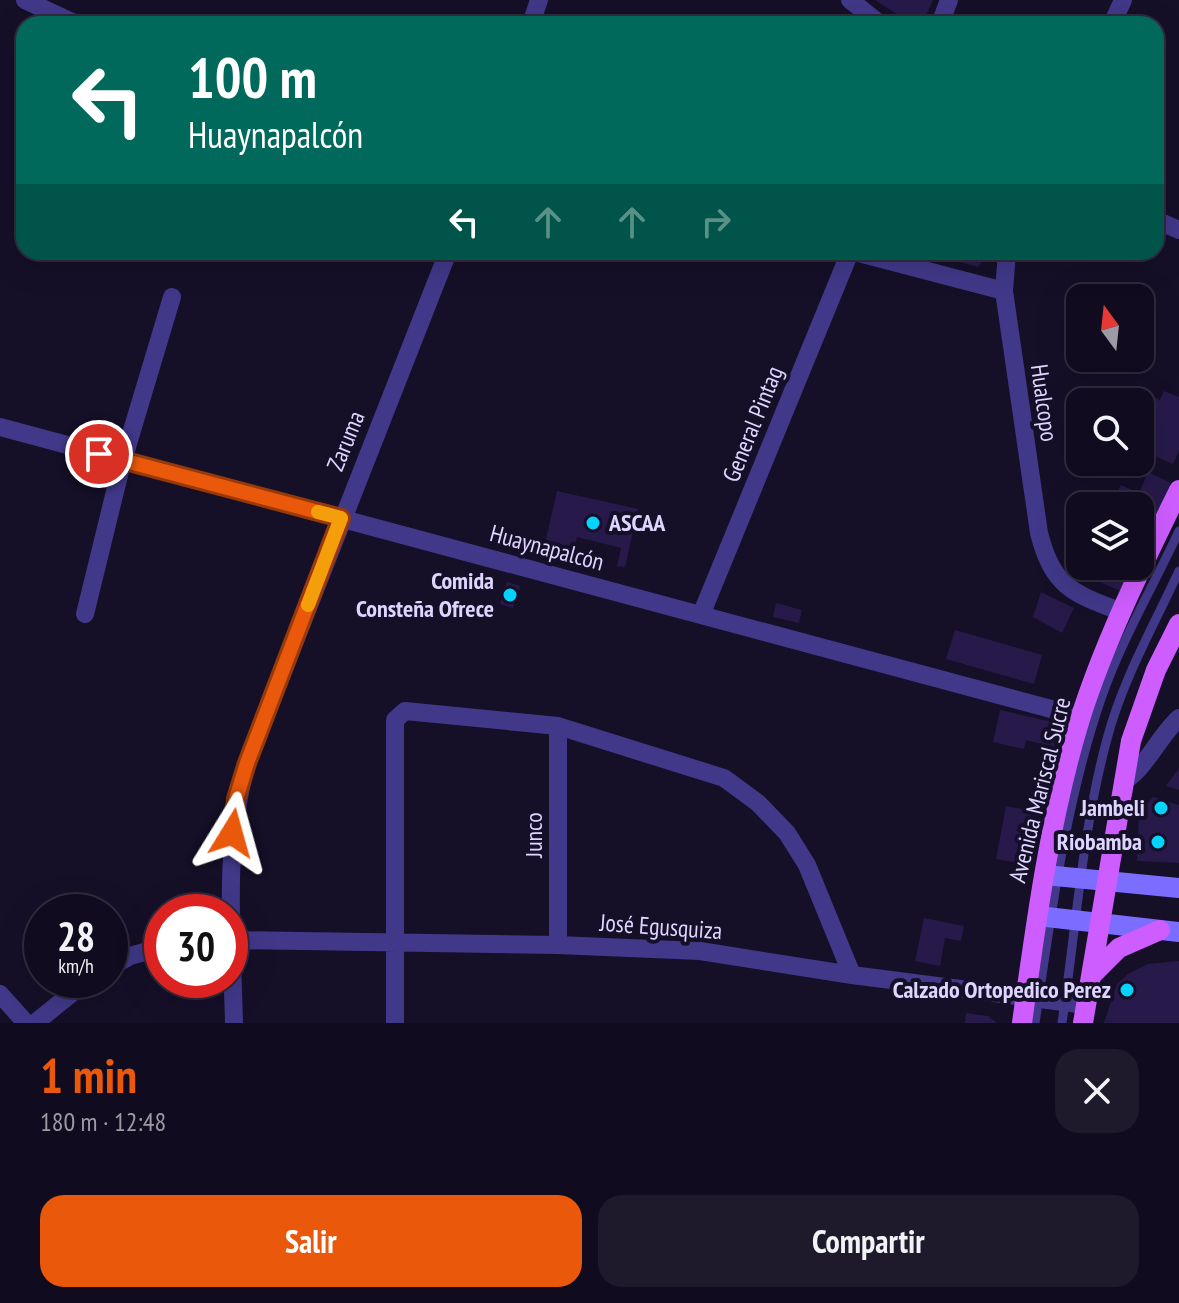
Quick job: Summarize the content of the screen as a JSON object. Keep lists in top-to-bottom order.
{
  "streets": {
    "main road": ["Avenida Mariscal Sucre"],
    "street": [
      "Hualcopo",
      "General Pintag",
      "Zaruma",
      "Huaynapalcón",
      "Junco",
      "José Egusquiza"
    ]
  },
  "crossings": [
    ["Hualcopo", "Avenida Mariscal Sucre"],
    ["General Pintag", "Huaynapalcón"],
    ["Zaruma", "Huaynapalcón"],
    ["Huaynapalcón", "Avenida Mariscal Sucre"],
    ["Avenida Mariscal Sucre", "José Egusquiza"],
    ["Junco", "José Egusquiza"]
  ],
  "places": [
    "ASCAA",
    "Comida Consteña Ofrece",
    "Jambeli",
    "Riobamba",
    "Calzado Ortopedico Perez"
  ],
  "north": "top",
  "page": {
    "turn": ["100 m", "Huaynapalcón"],
    "speed": "28 km/h",
    "limit": "30",
    "heading": ["1 min", "180 m · 12:48"],
    "buttons": ["Salir", "Compartir"]
  }
}
